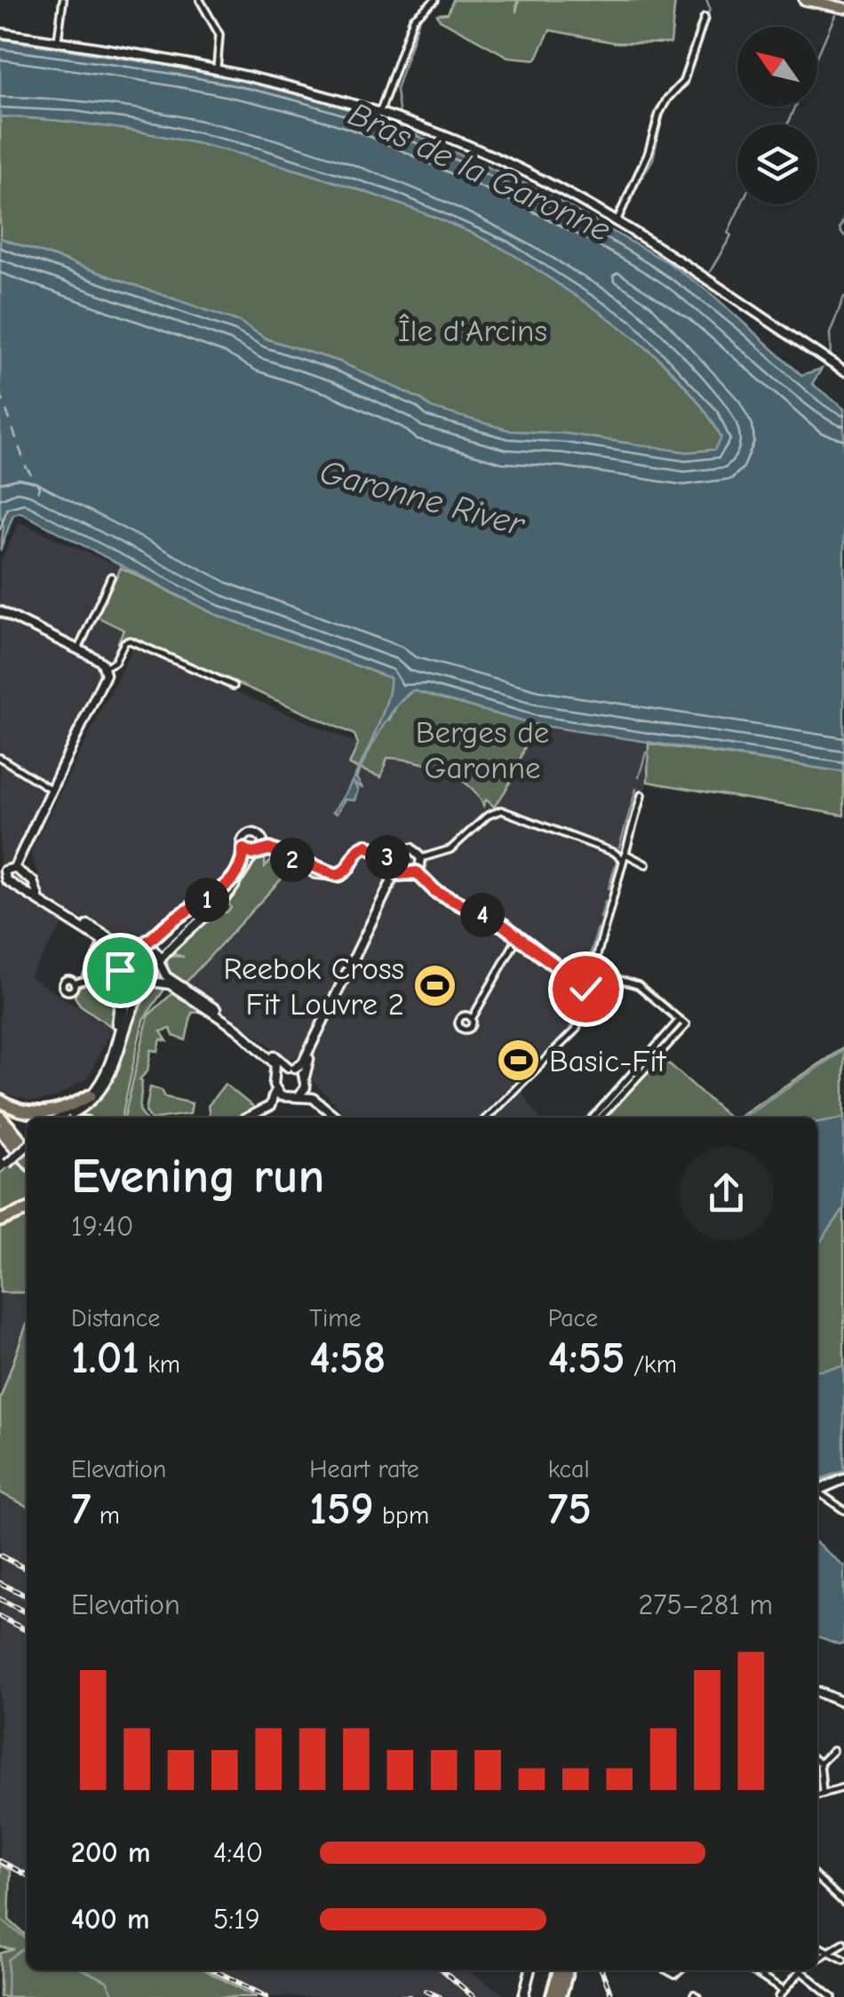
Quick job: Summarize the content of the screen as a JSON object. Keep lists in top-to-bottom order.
{
  "water": ["Bras de la Garonne", "Garonne River"],
  "parks": ["Île d'Arcins", "Berges de Garonne"],
  "places": {
    "sports": ["Reebok Cross Fit Louvre 2", "Basic-Fit"]
  },
  "north": "top left",
  "page": {
    "pins": [
      "3",
      "2",
      "1",
      "4"
    ],
    "heading": ["Evening run", "19:40"],
    "stats": [
      ["Distance", "1.01 km"],
      ["Time", "4:58"],
      ["Pace", "4:55 /km"],
      ["Elevation", "7 m"],
      ["Heart rate", "159 bpm"],
      ["kcal", "75"]
    ],
    "chart": ["Elevation", "275–281 m"],
    "list": [
      {
        "name": "200 m",
        "note": "4:40"
      },
      {
        "name": "400 m",
        "note": "5:19"
      }
    ]
  }
}
